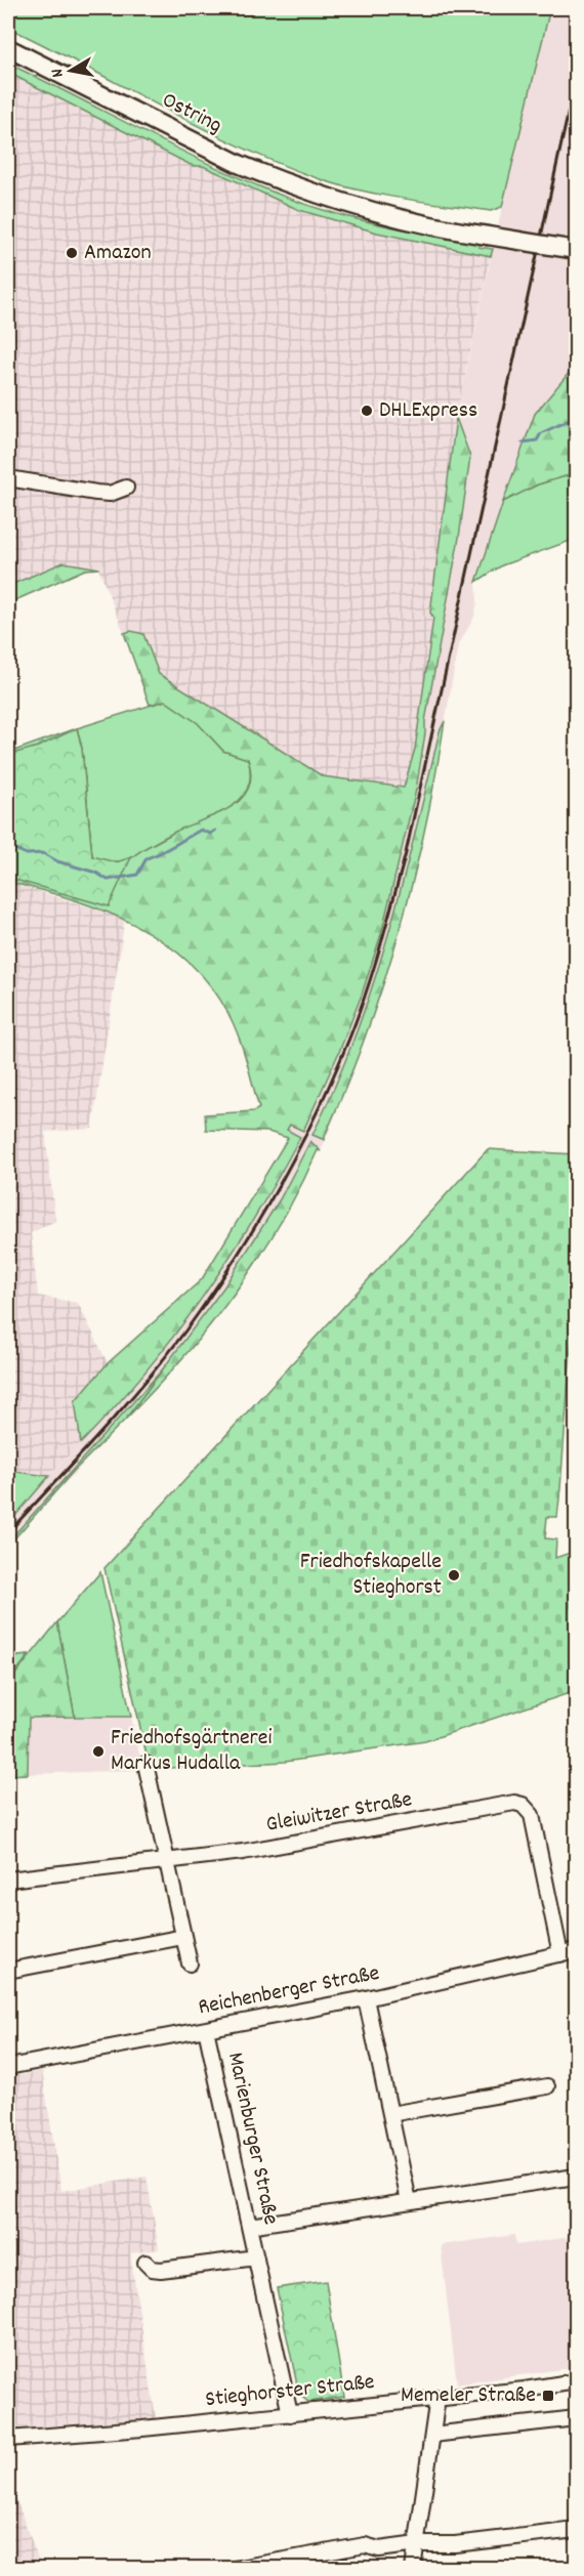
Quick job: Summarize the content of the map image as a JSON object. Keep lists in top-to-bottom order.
{
  "streets": {
    "main road": ["Ostring"],
    "street": [
      "Gleiwitzer Straße",
      "Reichenberger Straße",
      "Marienburger Straße",
      "Stieghorster Straße"
    ]
  },
  "crossings": [
    ["Gleiwitzer Straße", "Reichenberger Straße"],
    ["Reichenberger Straße", "Marienburger Straße"],
    ["Marienburger Straße", "Stieghorster Straße"]
  ],
  "places": {
    "other": [
      "Amazon",
      "DHLExpress",
      "Friedhofskapelle Stieghorst",
      "Friedhofsgärtnerei Markus Hudalla"
    ],
    "transit": ["Memeler Straße"]
  },
  "north": "left"
}
